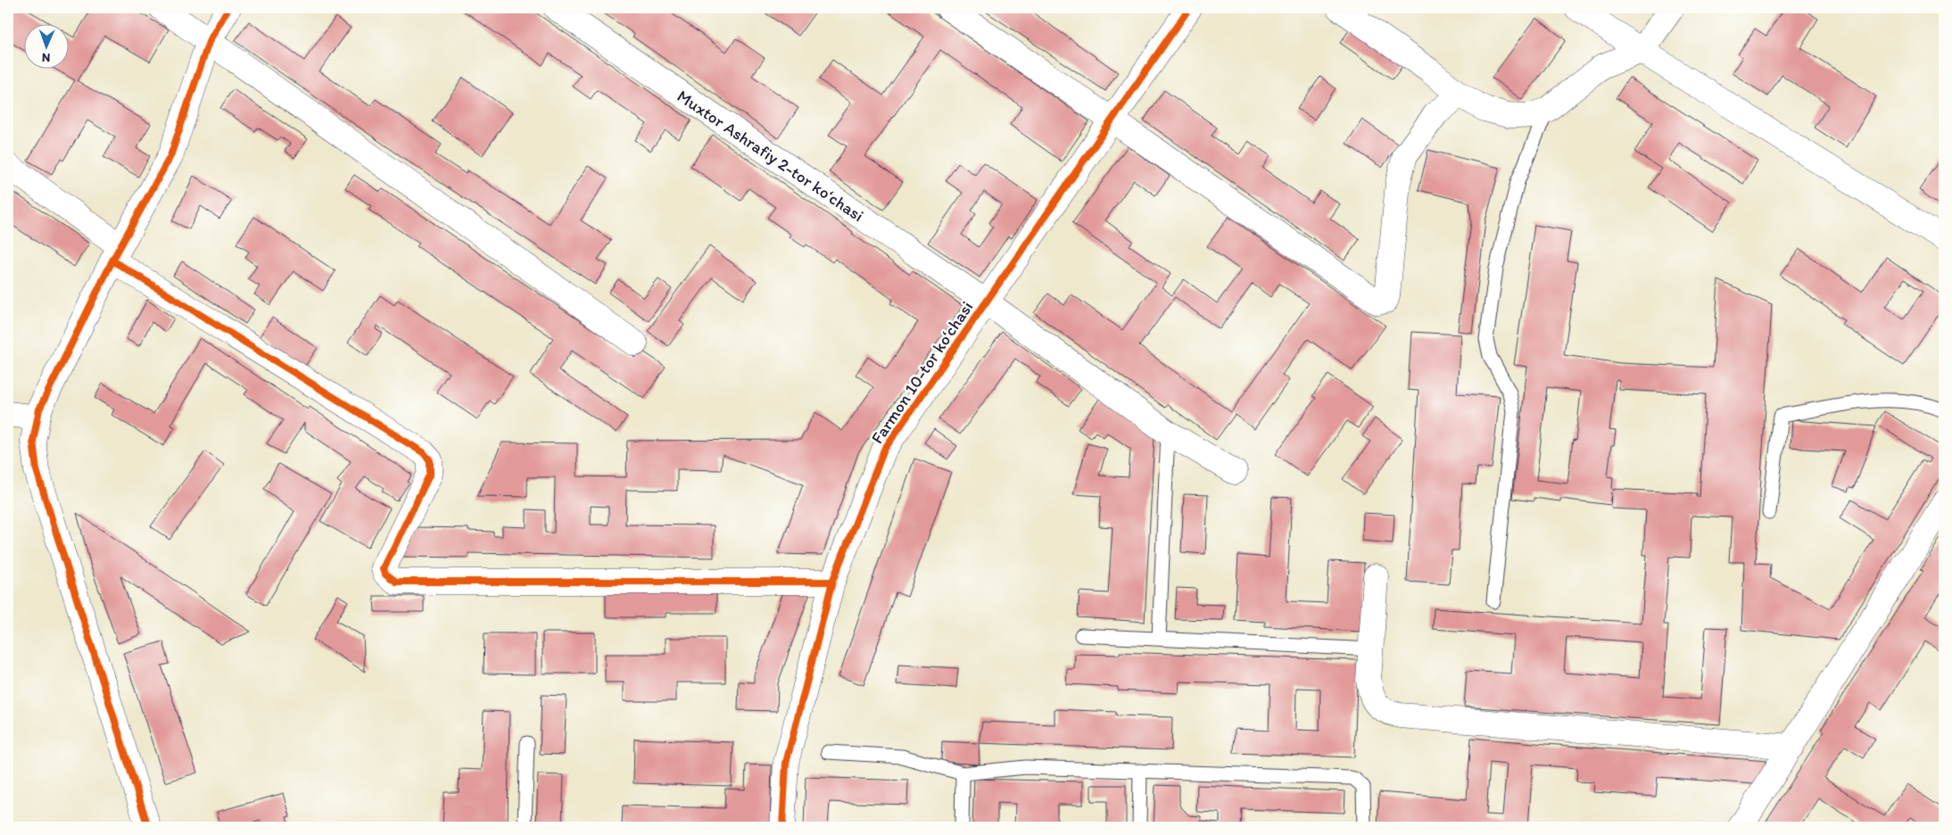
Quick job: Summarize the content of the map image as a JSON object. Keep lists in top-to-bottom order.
{
  "streets": {
    "street": ["Muxtor Ashrafiy 2-tor koʻchasi", "Farmon 10-tor koʻchasi"]
  },
  "crossings": [
    ["Muxtor Ashrafiy 2-tor koʻchasi", "Farmon 10-tor koʻchasi"]
  ],
  "north": "bottom"
}
